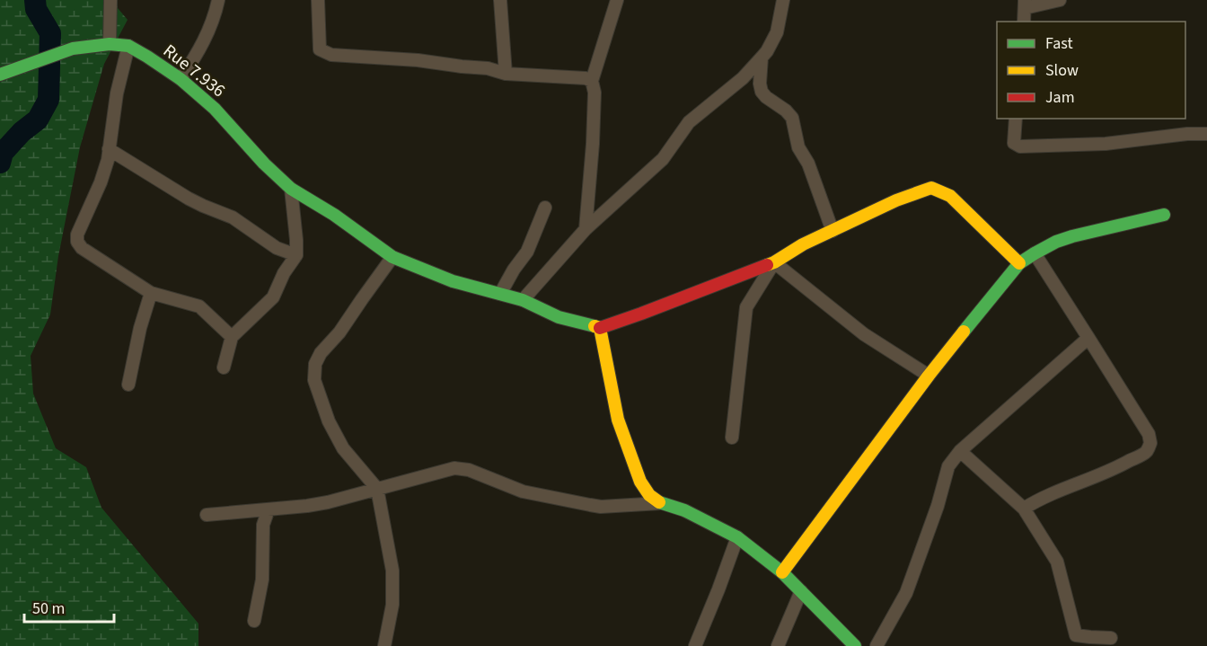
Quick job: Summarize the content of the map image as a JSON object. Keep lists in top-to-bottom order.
{
  "streets": {
    "street": ["Rue 7.936"]
  },
  "legend": ["Fast", "Slow", "Jam"],
  "scale_bar": "50 m"
}
